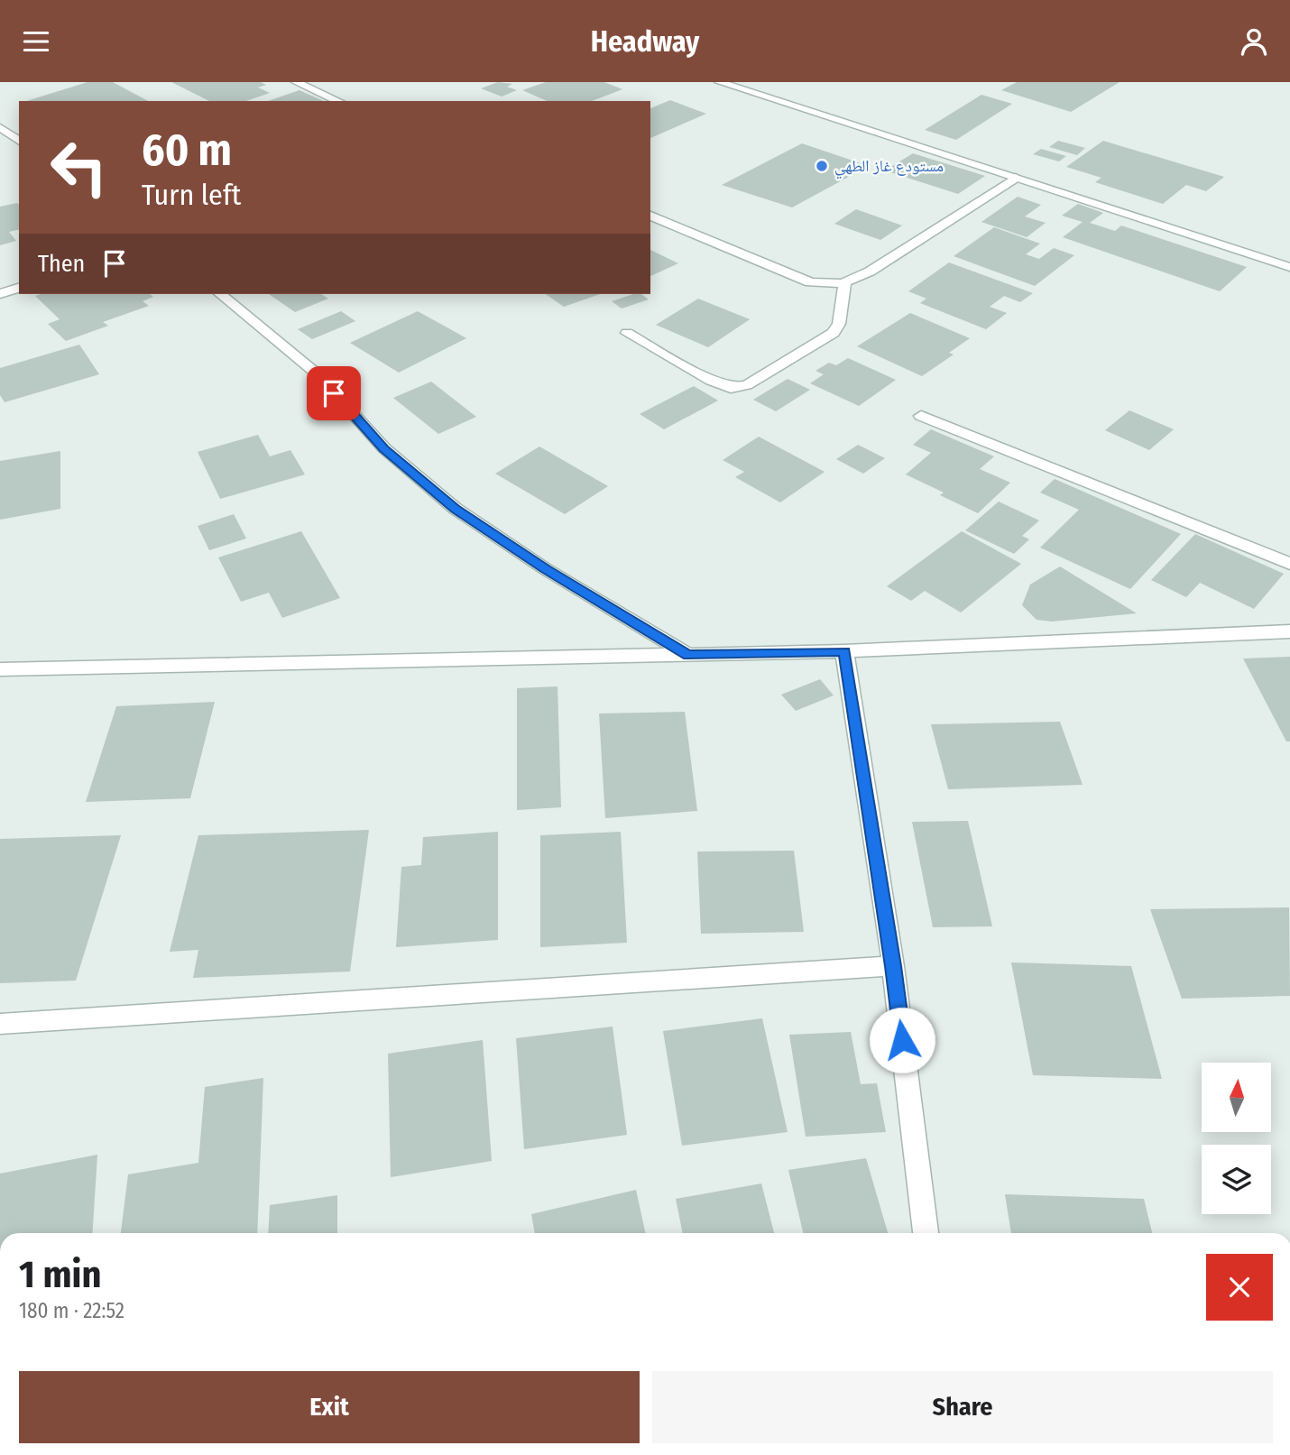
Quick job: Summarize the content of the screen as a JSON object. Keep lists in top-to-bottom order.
{
  "places": ["مستودع غاز الطهي"],
  "north": "top",
  "page": {
    "header": "Headway",
    "turn": ["60 m", "Turn left"],
    "then": "Then",
    "heading": ["1 min", "180 m · 22:52"],
    "buttons": ["Exit", "Share"]
  }
}
